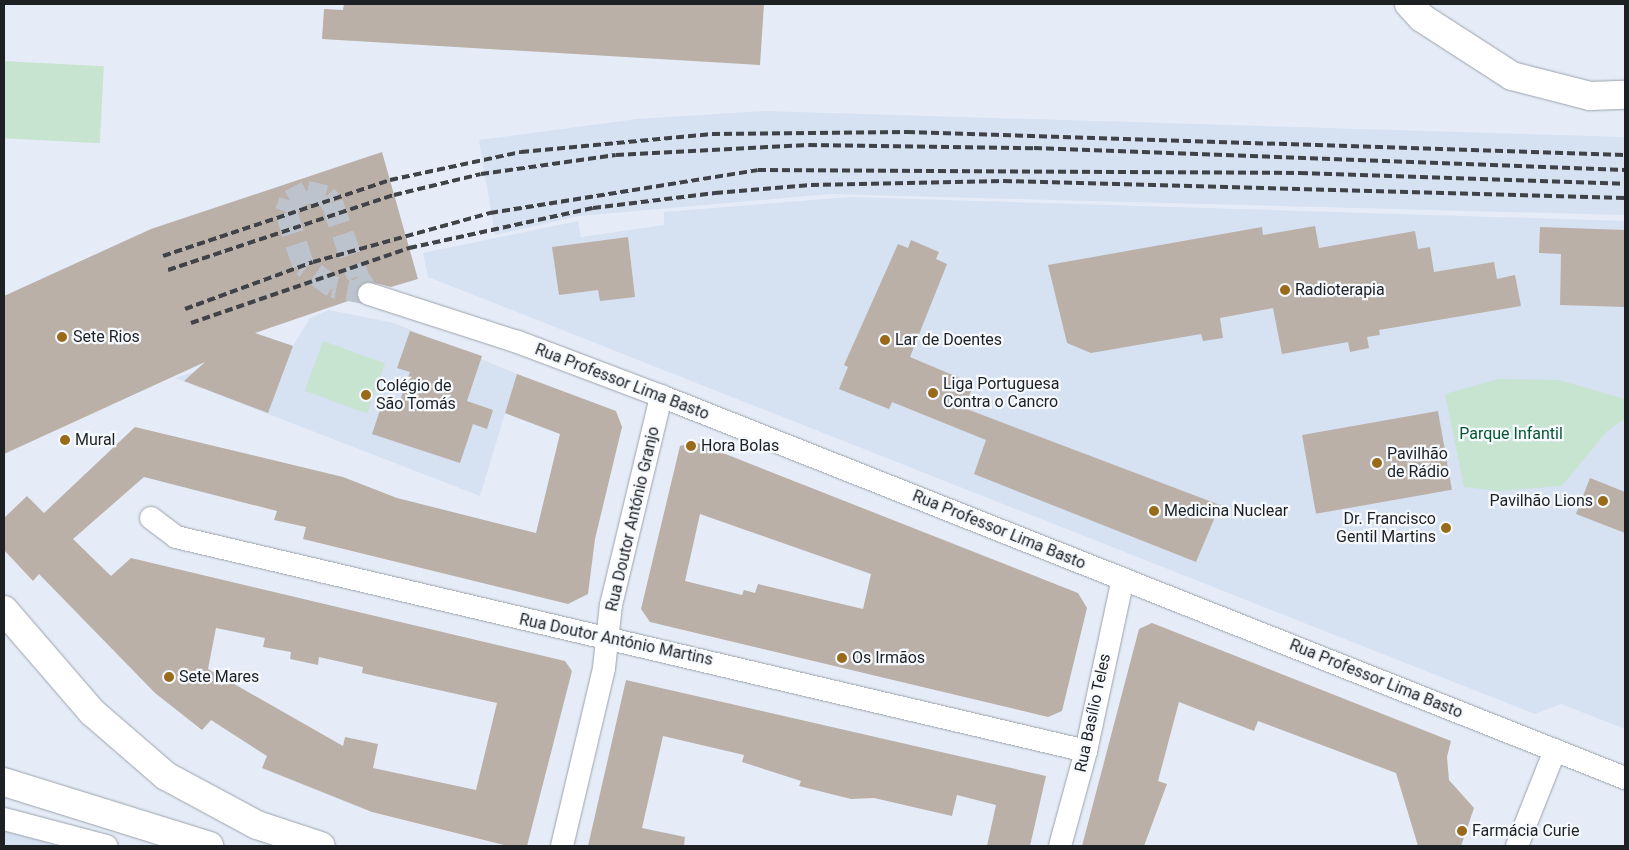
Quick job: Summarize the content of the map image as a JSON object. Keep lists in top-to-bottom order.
{
  "streets": {
    "street": [
      "Rua Professor Lima Basto",
      "Rua Doutor António Granjo",
      "Rua Doutor António Martins",
      "Rua Basílio Teles"
    ]
  },
  "crossings": [
    ["Rua Professor Lima Basto", "Rua Doutor António Granjo"],
    ["Rua Professor Lima Basto", "Rua Basílio Teles"],
    ["Rua Doutor António Granjo", "Rua Doutor António Martins"],
    ["Rua Doutor António Martins", "Rua Basílio Teles"]
  ],
  "parks": ["Parque Infantil"],
  "places": [
    "Radioterapia",
    "Sete Rios",
    "Lar de Doentes",
    "Liga Portuguesa Contra o Cancro",
    "Colégio de São Tomás",
    "Mural",
    "Hora Bolas",
    "Pavilhão de Rádio",
    "Pavilhão Lions",
    "Medicina Nuclear",
    "Dr. Francisco Gentil Martins",
    "Os Irmãos",
    "Sete Mares",
    "Farmácia Curie"
  ]
}
